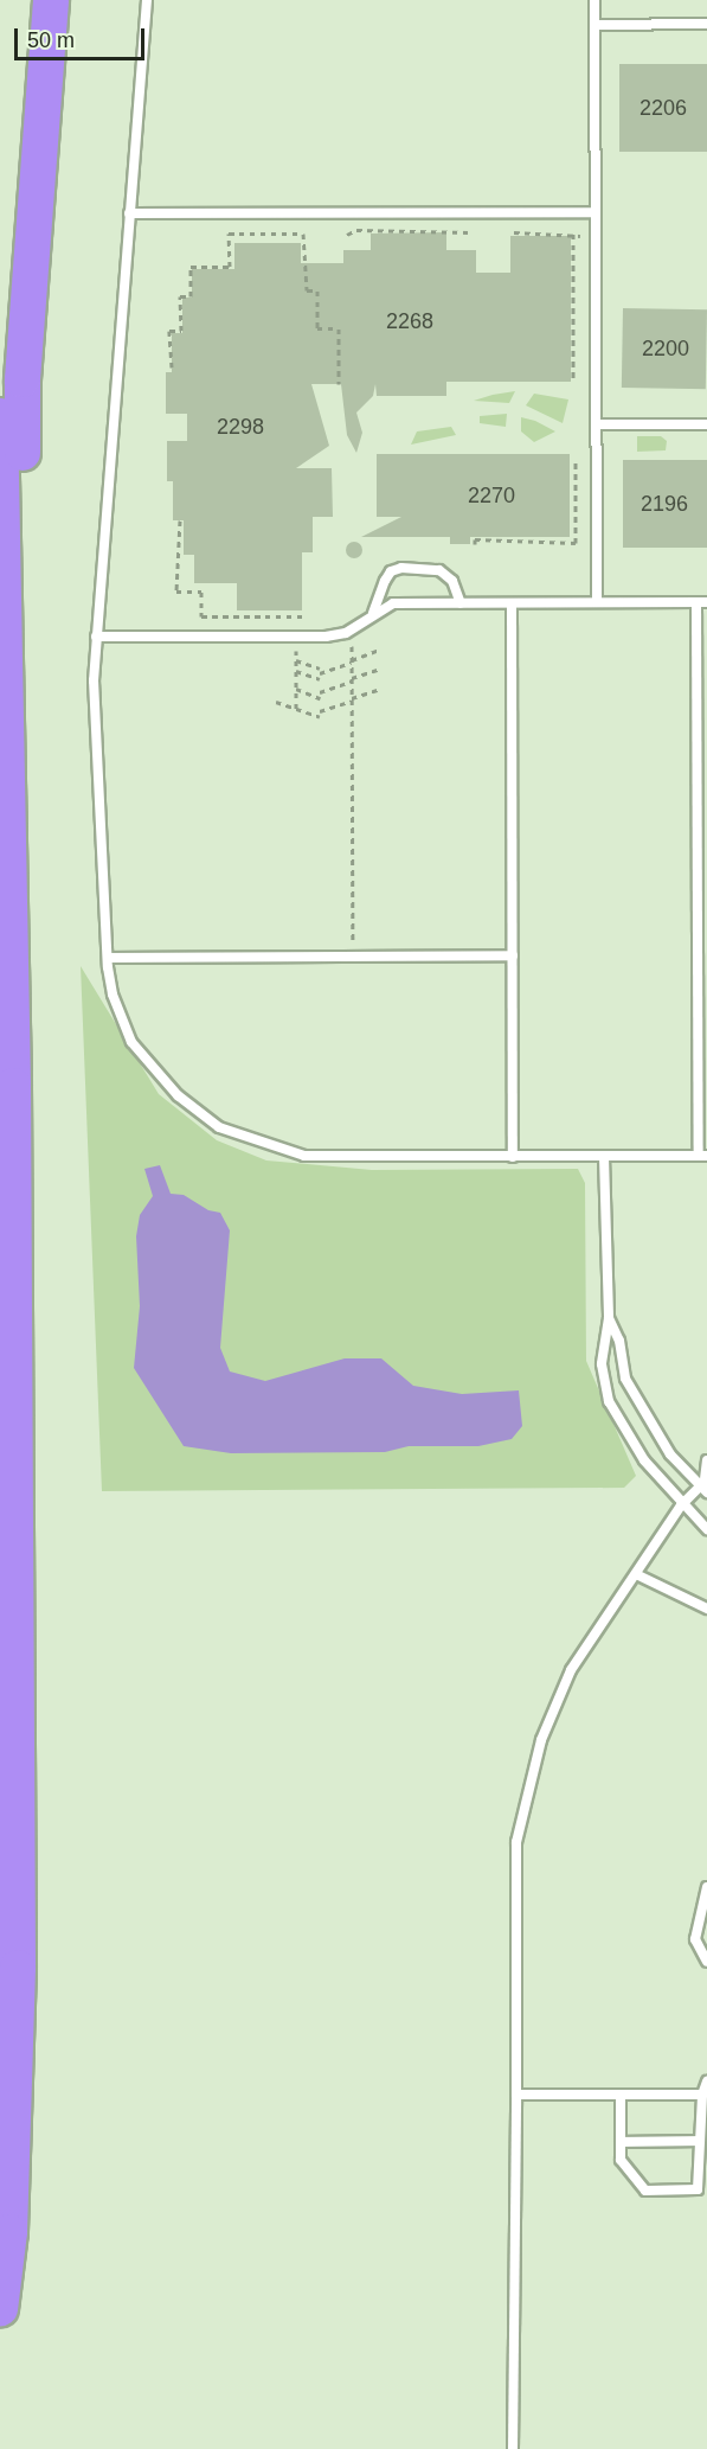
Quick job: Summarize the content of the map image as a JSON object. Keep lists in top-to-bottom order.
{
  "house_numbers": [
    "2206",
    "2268",
    "2200",
    "2298",
    "2270",
    "2196"
  ],
  "scale_bar": "50 m"
}
